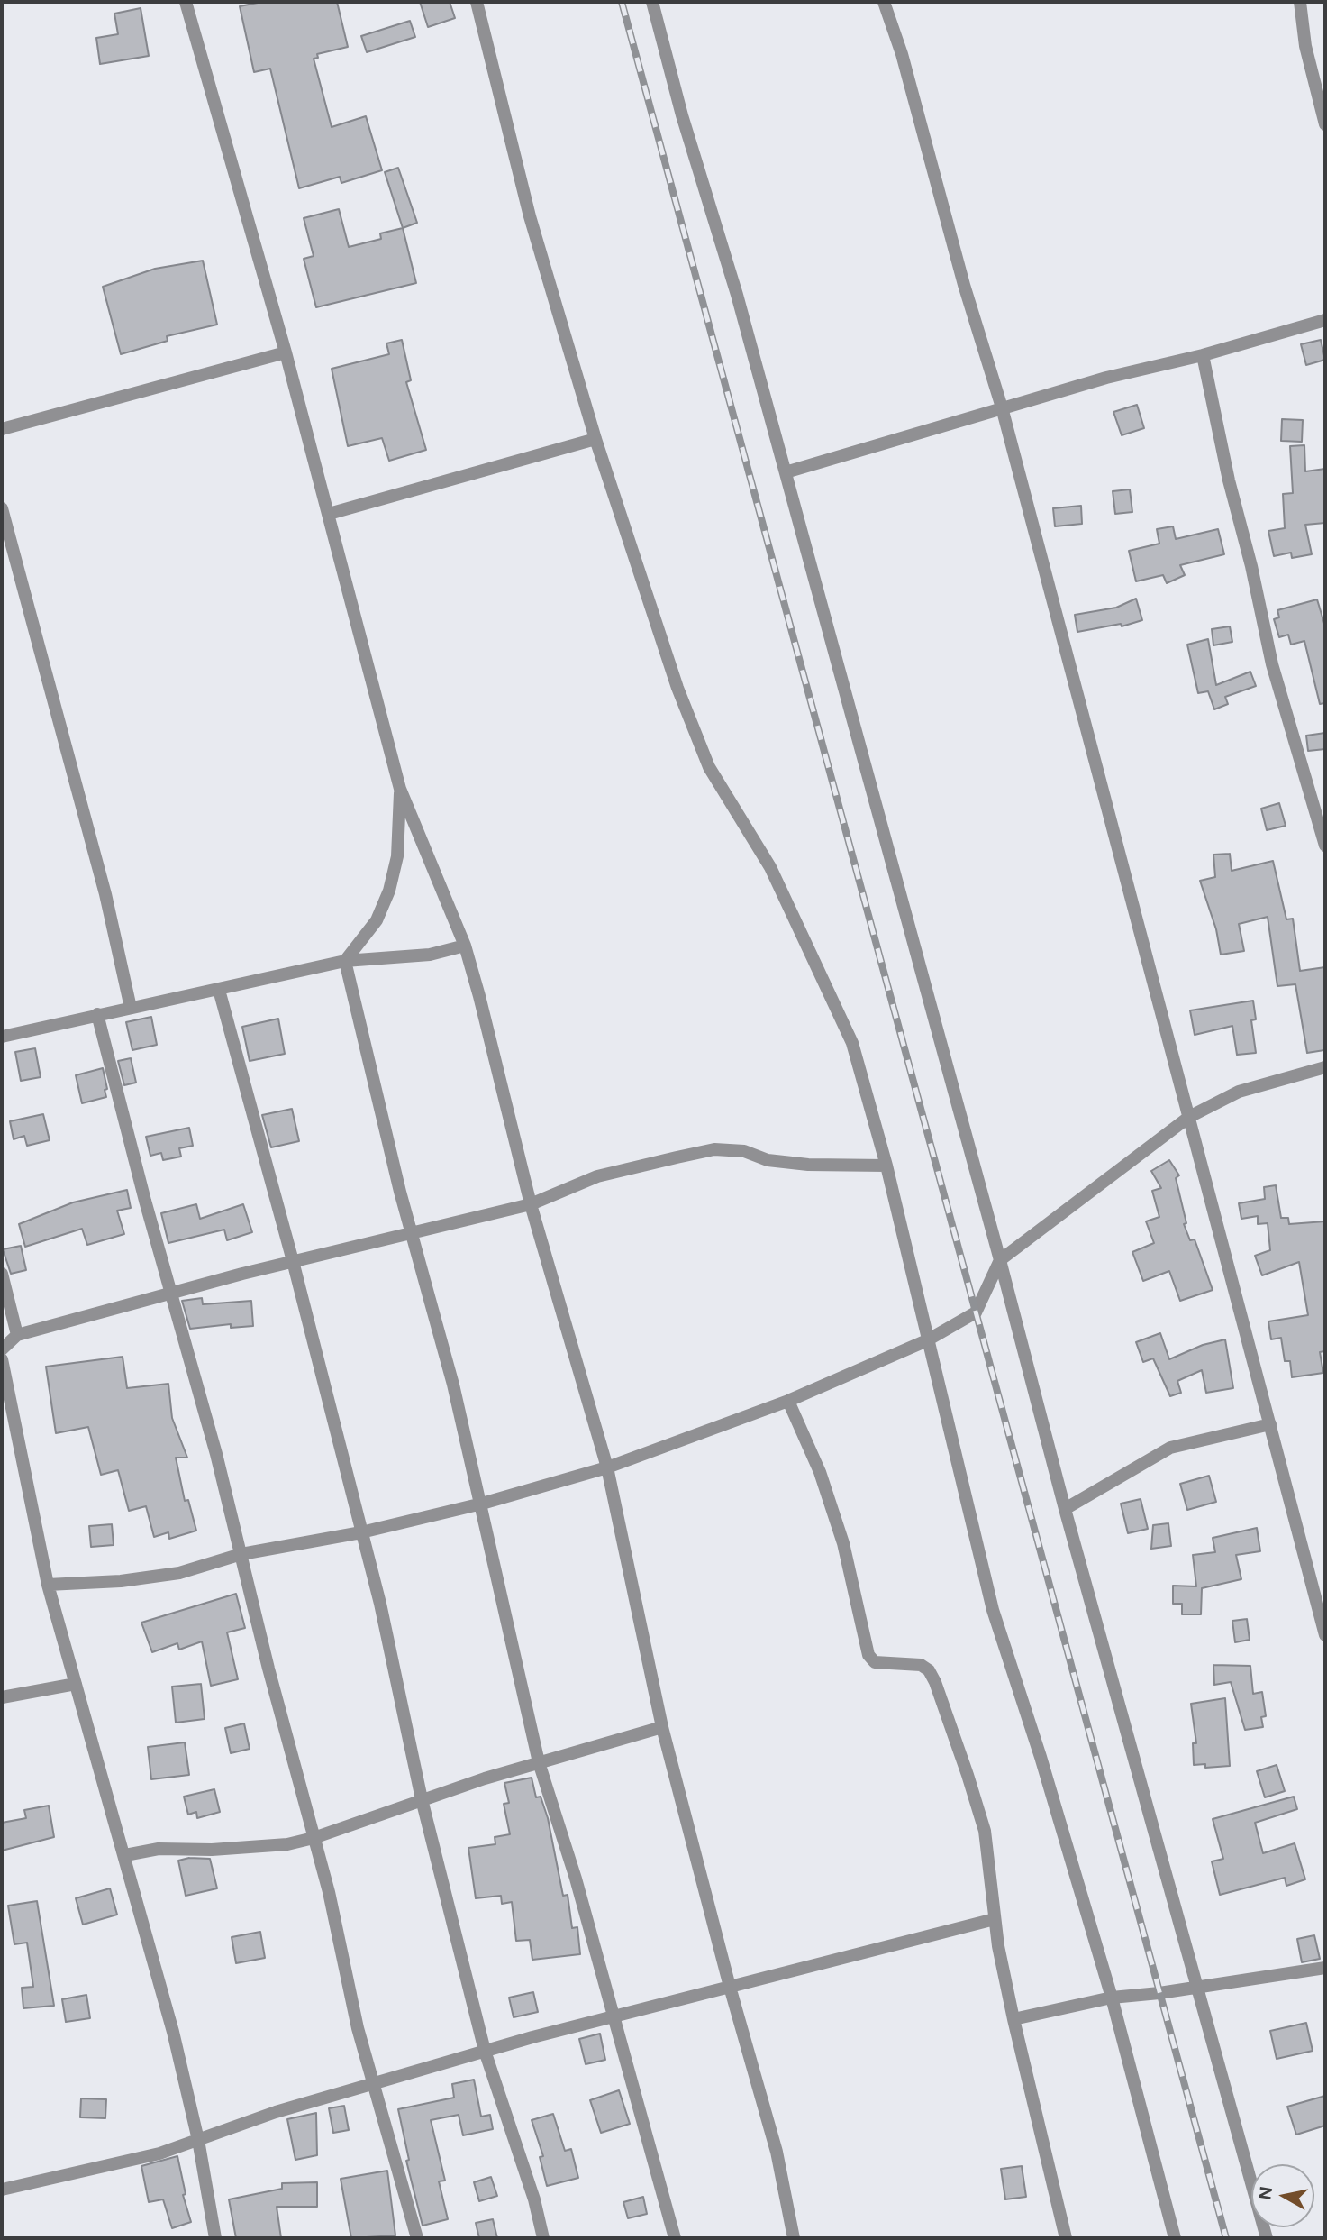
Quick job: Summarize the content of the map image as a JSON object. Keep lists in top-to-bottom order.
{
  "north": "left"
}
